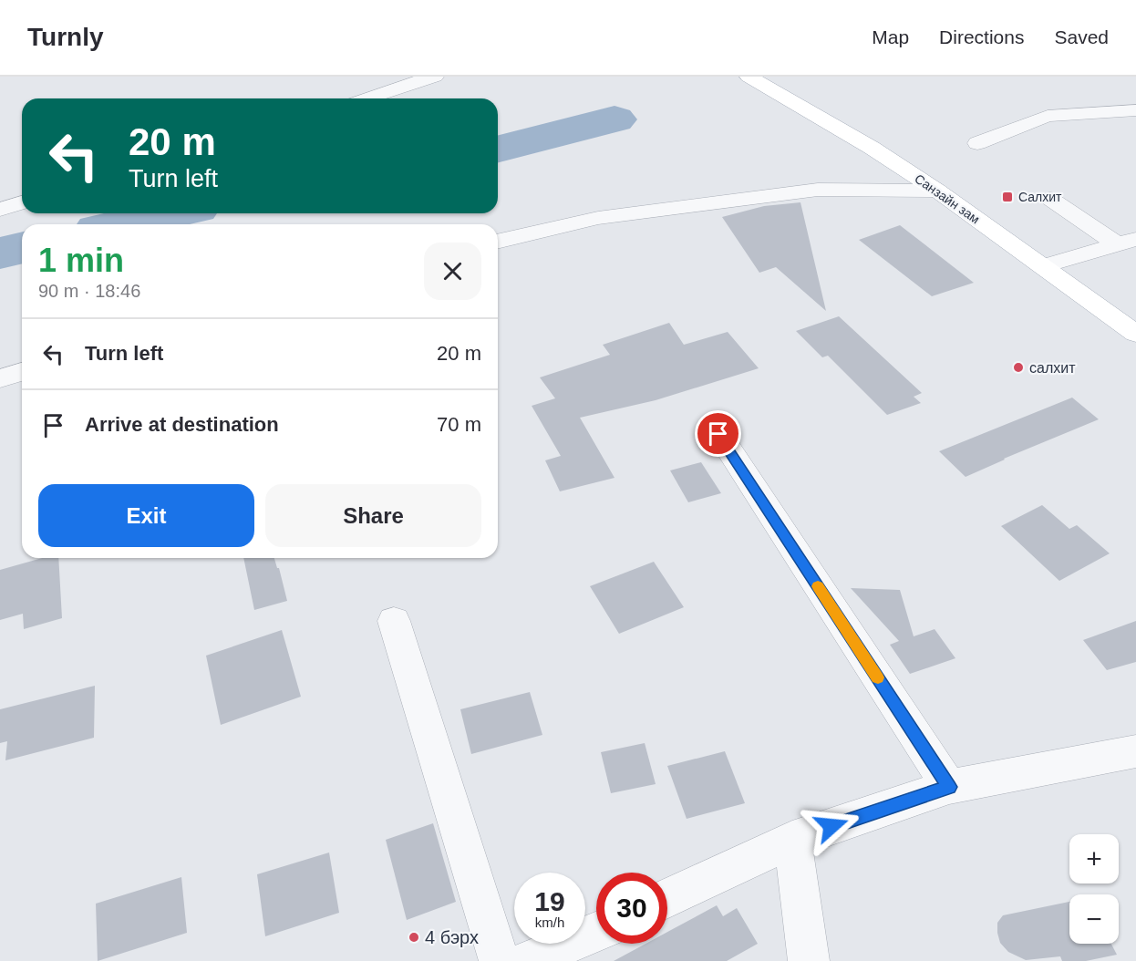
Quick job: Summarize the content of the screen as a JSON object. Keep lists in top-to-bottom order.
{
  "streets": {
    "main road": ["Санзайн зам"]
  },
  "places": {
    "transit": ["Салхит"],
    "other": ["салхит", "4 бэрх"]
  },
  "page": {
    "header": "Turnly",
    "nav": ["Map", "Directions", "Saved"],
    "turn": ["20 m", "Turn left"],
    "heading": ["1 min", "90 m · 18:46"],
    "list": [
      {
        "name": "Turn left",
        "value": "20 m"
      },
      {
        "name": "Arrive at destination",
        "value": "70 m"
      }
    ],
    "buttons": ["Exit", "Share"],
    "map_buttons": ["+", "−"],
    "speed": "19 km/h",
    "limit": "30"
  }
}
